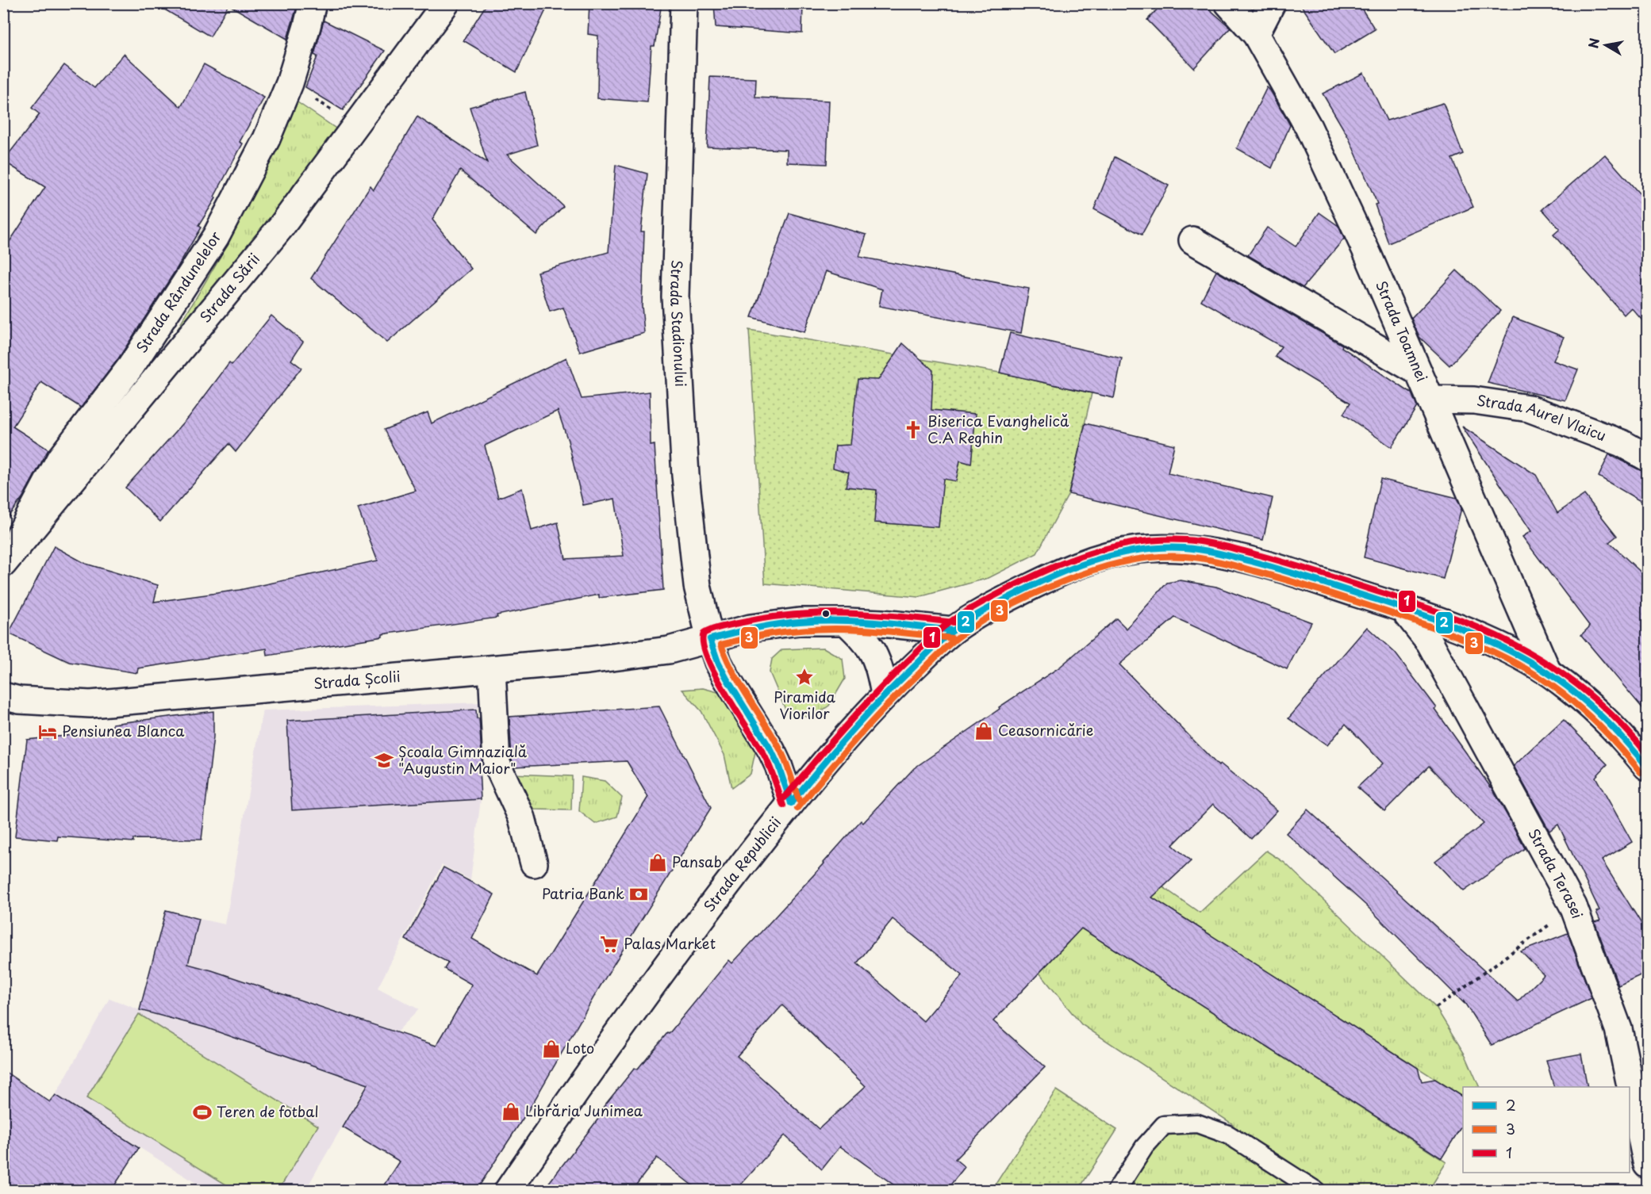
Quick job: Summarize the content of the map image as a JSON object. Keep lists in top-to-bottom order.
{
  "streets": {
    "street": [
      "Strada Sării",
      "Strada Rândunelelor",
      "Strada Stadionului",
      "Strada Toamnei",
      "Strada Aurel Vlaicu",
      "Strada Școlii",
      "Strada Republicii",
      "Strada Terasei"
    ]
  },
  "crossings": [
    ["Strada Sării", "Strada Rândunelelor"],
    ["Strada Stadionului", "Strada Școlii"],
    ["Strada Toamnei", "Strada Aurel Vlaicu"],
    ["Strada Toamnei", "Strada Republicii"],
    ["Strada Școlii", "Strada Republicii"],
    ["Strada Republicii", "Strada Terasei"]
  ],
  "places": {
    "church": ["Biserica Evanghelică C.A Reghin"],
    "place": ["Piramida Viorilor"],
    "shop": [
      "Ceasornicărie",
      "Pansab",
      "Loto",
      "Librăria Junimea"
    ],
    "hotel": ["Pensiunea Blanca"],
    "school or university": ["Școala Gimnazială \"Augustin Maior\""],
    "bank": ["Patria Bank"],
    "supermarket": ["Palas Market"],
    "sports": ["Teren de fotbal"]
  },
  "lines": ["transit line 1", "transit line 2", "transit line 3"],
  "legend": ["2", "3", "1"],
  "north": "left"
}
